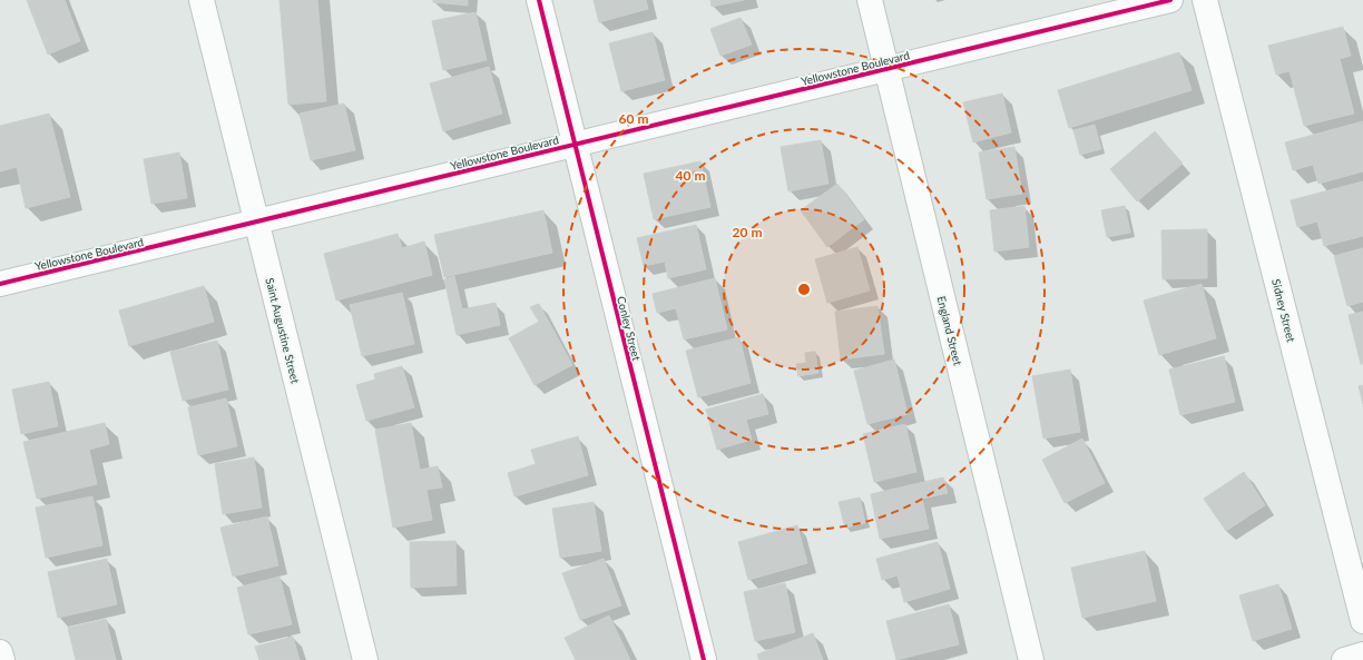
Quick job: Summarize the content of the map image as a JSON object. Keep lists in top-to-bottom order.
{
  "streets": {
    "street": [
      "Yellowstone Boulevard",
      "Sidney Street",
      "Conley Street",
      "Saint Augustine Street",
      "England Street"
    ]
  },
  "crossings": [
    ["Yellowstone Boulevard", "Conley Street"],
    ["Yellowstone Boulevard", "Saint Augustine Street"],
    ["Yellowstone Boulevard", "England Street"]
  ],
  "rings": ["60 m", "40 m", "20 m"]
}
